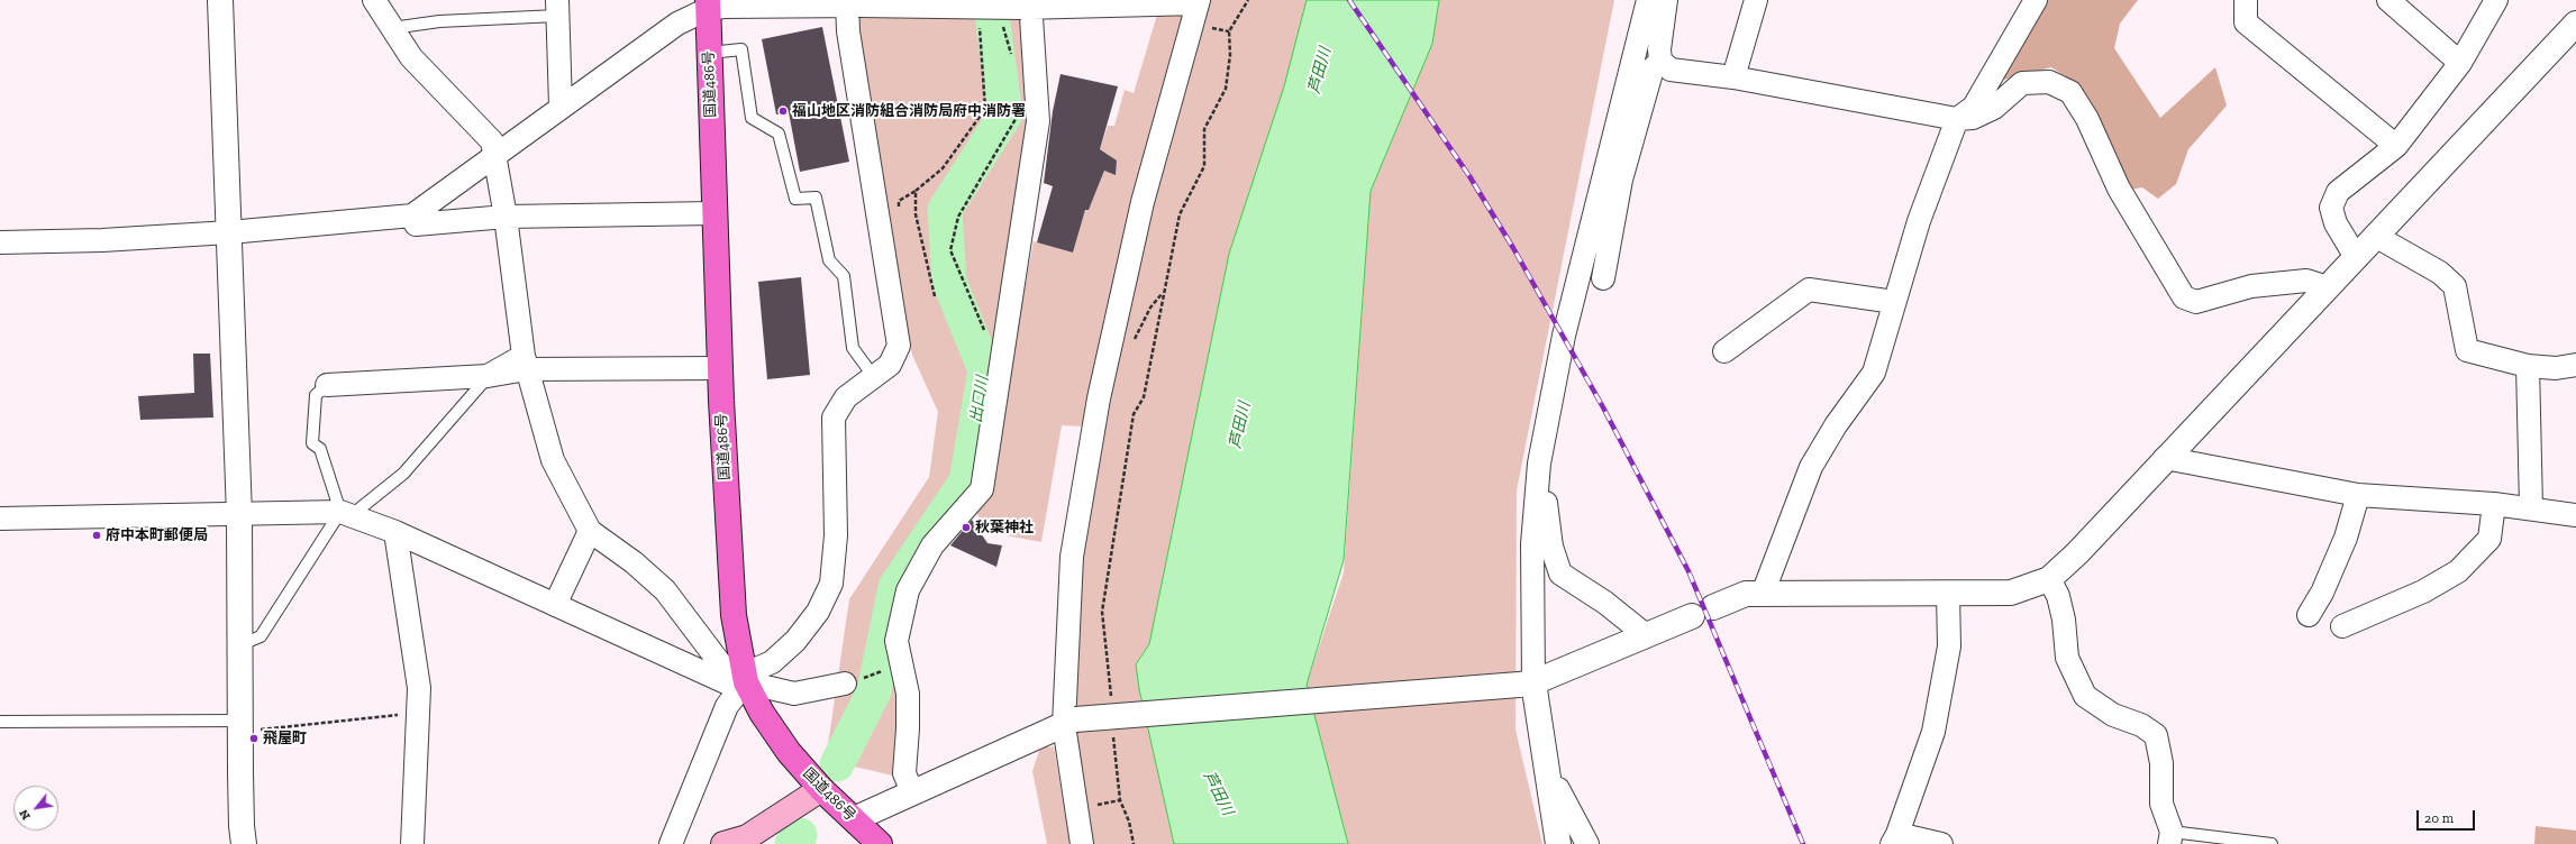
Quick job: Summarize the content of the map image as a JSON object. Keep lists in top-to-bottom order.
{
  "streets": {
    "highway": ["国道486号"]
  },
  "water": ["芦田川", "出口川"],
  "places": [
    "福山地区消防組合消防局府中消防署",
    "秋葉神社",
    "府中本町郵便局",
    "飛屋町"
  ],
  "scale_bar": "20 m",
  "north": "bottom left"
}
